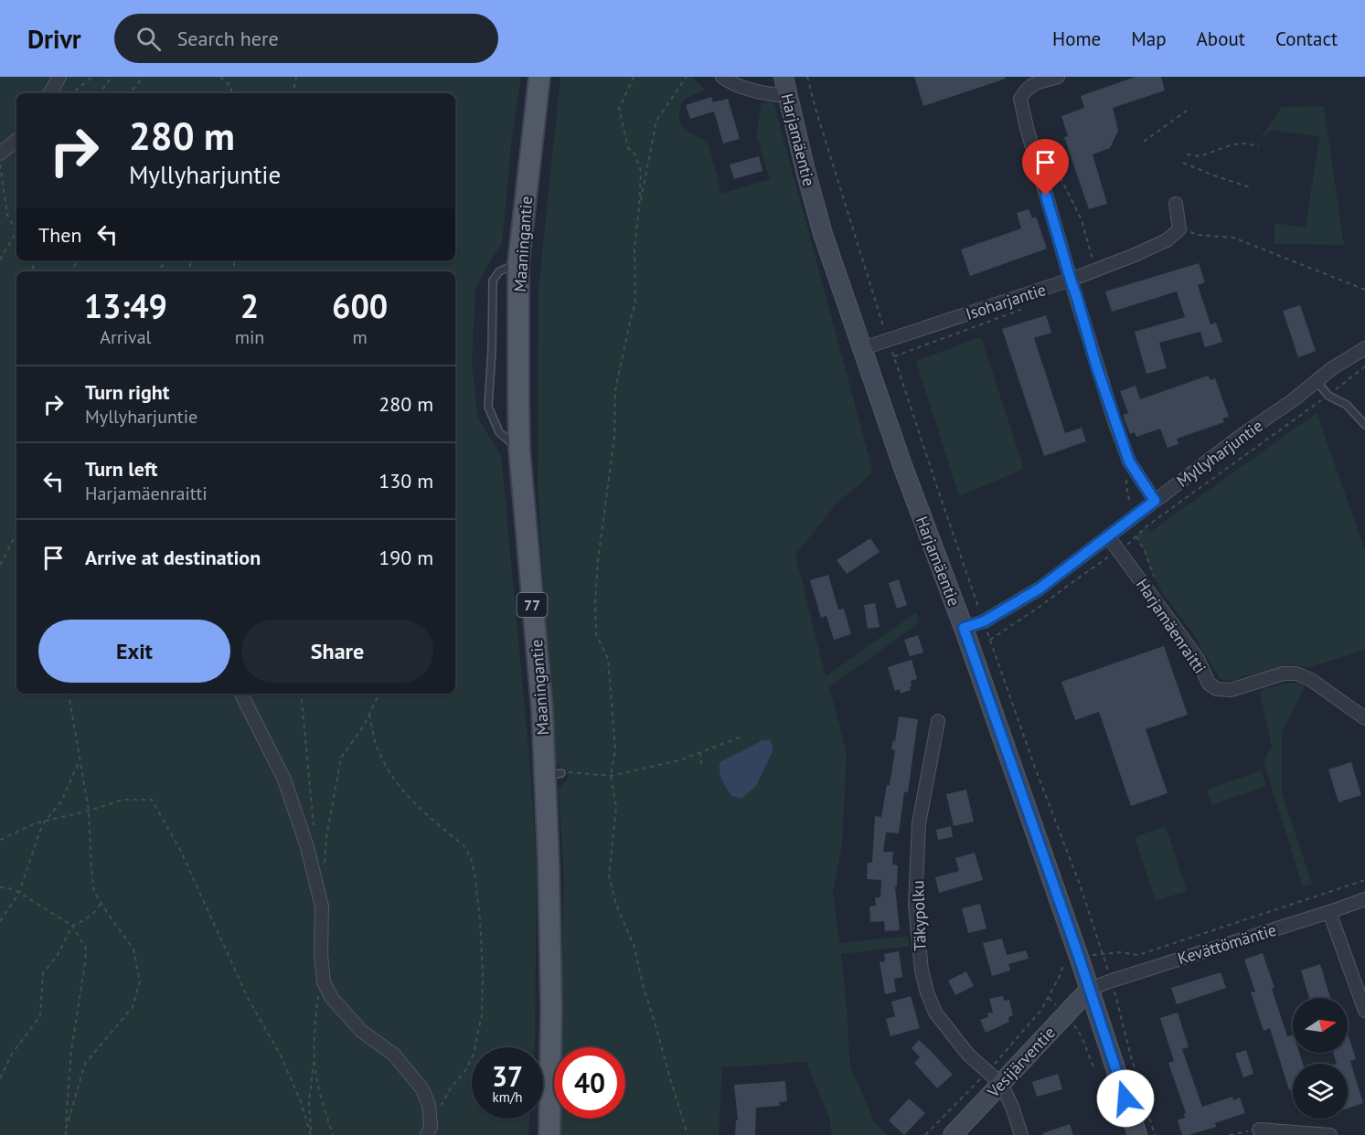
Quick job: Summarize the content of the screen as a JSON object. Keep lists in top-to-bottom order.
{
  "streets": {
    "main road": ["Maaningantie", "77"],
    "street": [
      "Harjamäentie",
      "Isoharjantie",
      "Myllyharjuntie",
      "Harjamäenraitti",
      "Täkypolku",
      "Kevättömäntie",
      "Vesijärventie"
    ]
  },
  "crossings": [
    ["Harjamäentie", "Isoharjantie"],
    ["Harjamäentie", "Myllyharjuntie"],
    ["Harjamäentie", "Kevättömäntie"],
    ["Harjamäentie", "Vesijärventie"],
    ["Myllyharjuntie", "Harjamäenraitti"],
    ["Täkypolku", "Vesijärventie"],
    ["Kevättömäntie", "Vesijärventie"]
  ],
  "north": "right",
  "page": {
    "header": "Drivr",
    "search": "Search here",
    "nav": [
      "Home",
      "Map",
      "About",
      "Contact"
    ],
    "turn": ["280 m", "Myllyharjuntie"],
    "then": "Then",
    "eta": [
      "13:49",
      "Arrival",
      "2",
      "min",
      "600",
      "m"
    ],
    "list": [
      {
        "name": "Turn right",
        "note": "Myllyharjuntie",
        "value": "280 m"
      },
      {
        "name": "Turn left",
        "note": "Harjamäenraitti",
        "value": "130 m"
      },
      {
        "name": "Arrive at destination",
        "value": "190 m"
      }
    ],
    "buttons": ["Exit", "Share"],
    "speed": "37 km/h",
    "limit": "40"
  }
}
